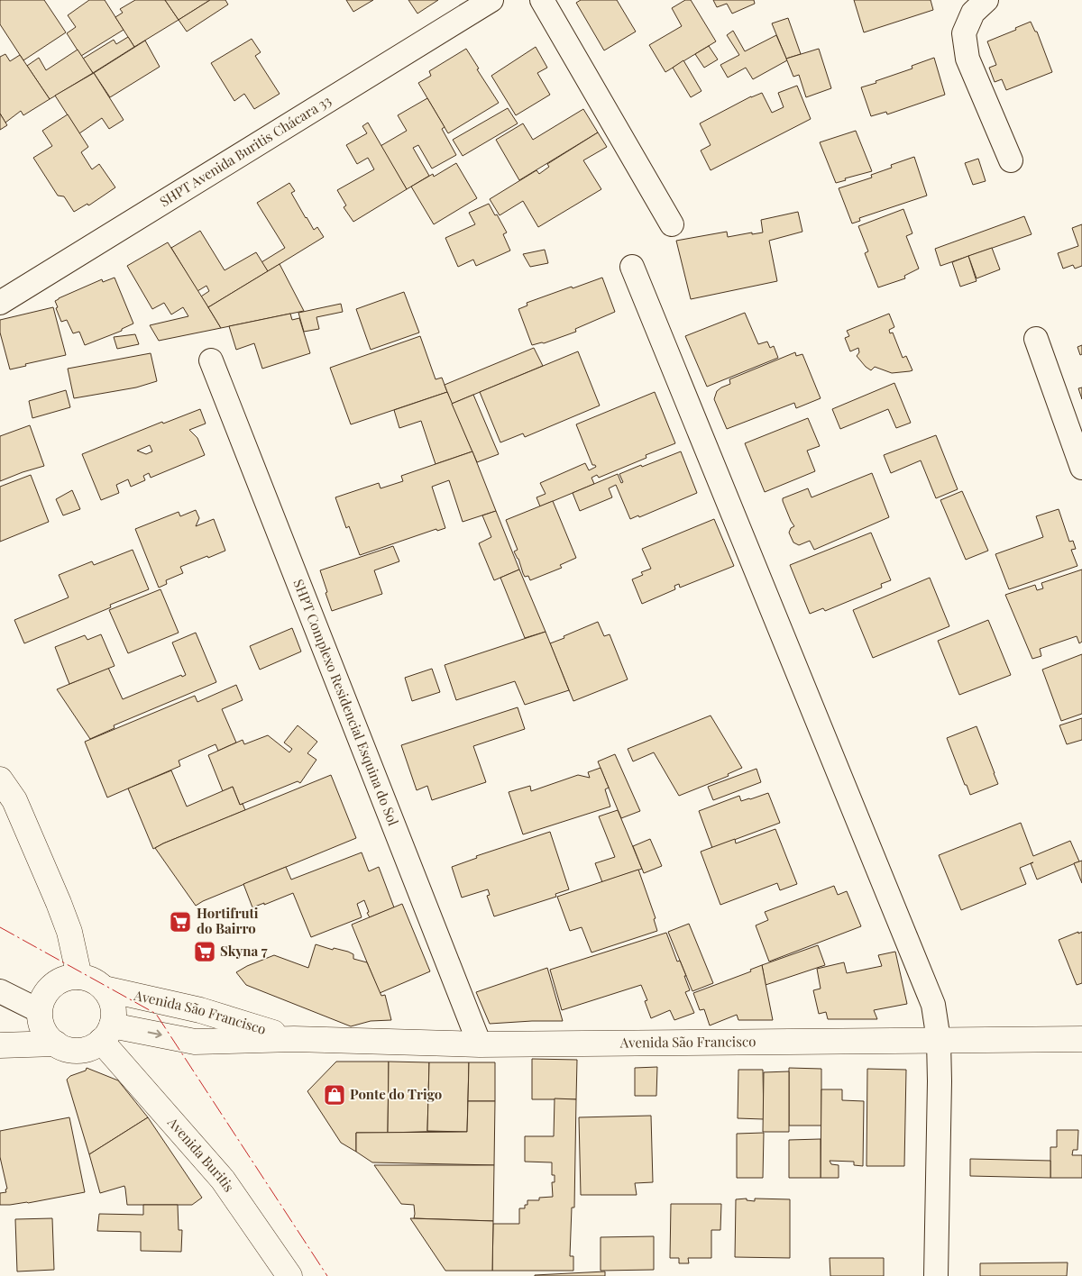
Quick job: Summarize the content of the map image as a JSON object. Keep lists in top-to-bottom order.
{
  "streets": {
    "street": [
      "SHPT Avenida Buritis Chácara 33",
      "SHPT Complexo Residencial Esquina do Sol",
      "Avenida São Francisco",
      "Avenida Buritis"
    ]
  },
  "crossings": [
    ["SHPT Complexo Residencial Esquina do Sol", "Avenida São Francisco"],
    ["Avenida São Francisco", "Avenida Buritis"]
  ],
  "places": {
    "supermarket": ["Hortifruti do Bairro", "Skyna 7"],
    "shop": ["Ponte do Trigo"]
  }
}
